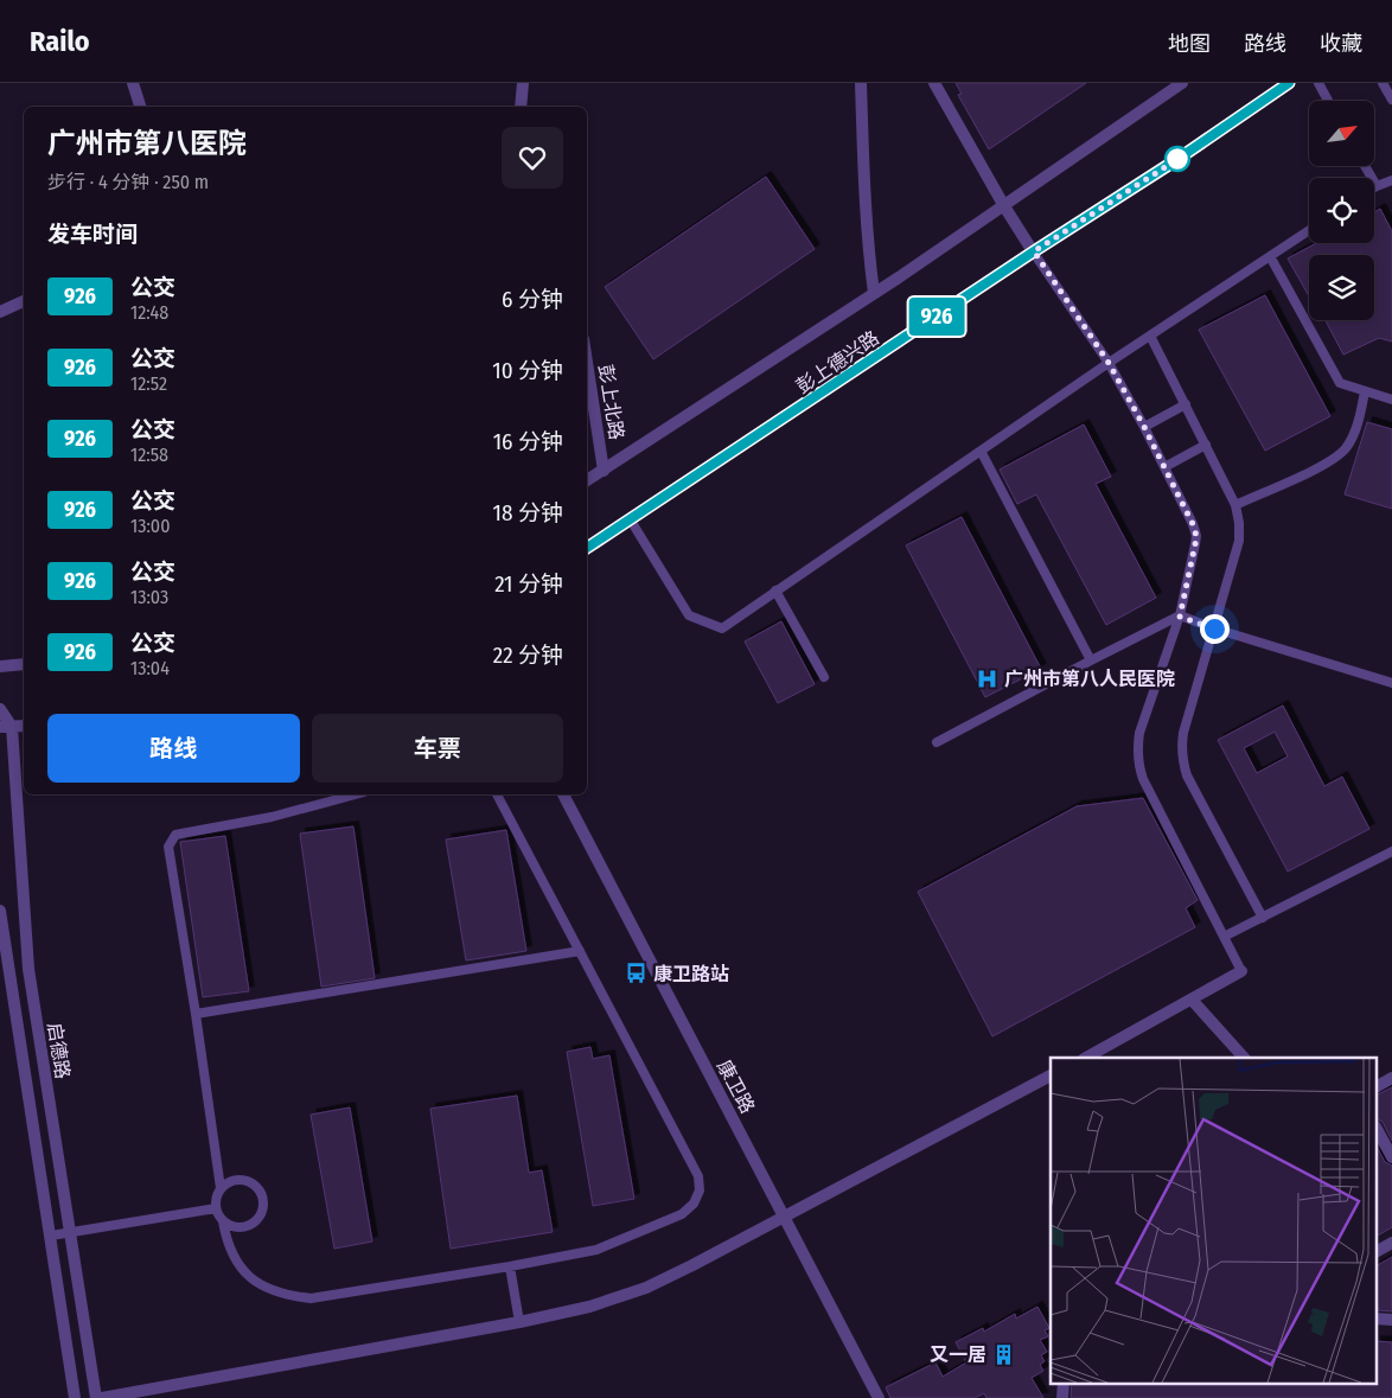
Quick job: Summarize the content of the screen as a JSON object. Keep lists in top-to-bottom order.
{
  "streets": {
    "street": [
      "彭上德兴路",
      "彭上北路",
      "启德路",
      "康卫路"
    ]
  },
  "crossings": [
    ["彭上德兴路", "彭上北路"]
  ],
  "places": {
    "hospital": ["广州市第八人民医院"],
    "bus stop": ["康卫路站"],
    "building": ["又一居"]
  },
  "lines": ["bus line 926"],
  "north": "top right",
  "page": {
    "header": "Railo",
    "nav": ["地图", "路线", "收藏"],
    "on_map": "926",
    "heading": [
      ["广州市第八医院", "步行 · 4 分钟 · 250 m"],
      "发车时间"
    ],
    "list": [
      {
        "mark": "926",
        "name": "公交",
        "note": "12:48",
        "value": "6 分钟"
      },
      {
        "mark": "926",
        "name": "公交",
        "note": "12:52",
        "value": "10 分钟"
      },
      {
        "mark": "926",
        "name": "公交",
        "note": "12:58",
        "value": "16 分钟"
      },
      {
        "mark": "926",
        "name": "公交",
        "note": "13:00",
        "value": "18 分钟"
      },
      {
        "mark": "926",
        "name": "公交",
        "note": "13:03",
        "value": "21 分钟"
      },
      {
        "mark": "926",
        "name": "公交",
        "note": "13:04",
        "value": "22 分钟"
      }
    ],
    "buttons": ["路线", "车票"]
  }
}
